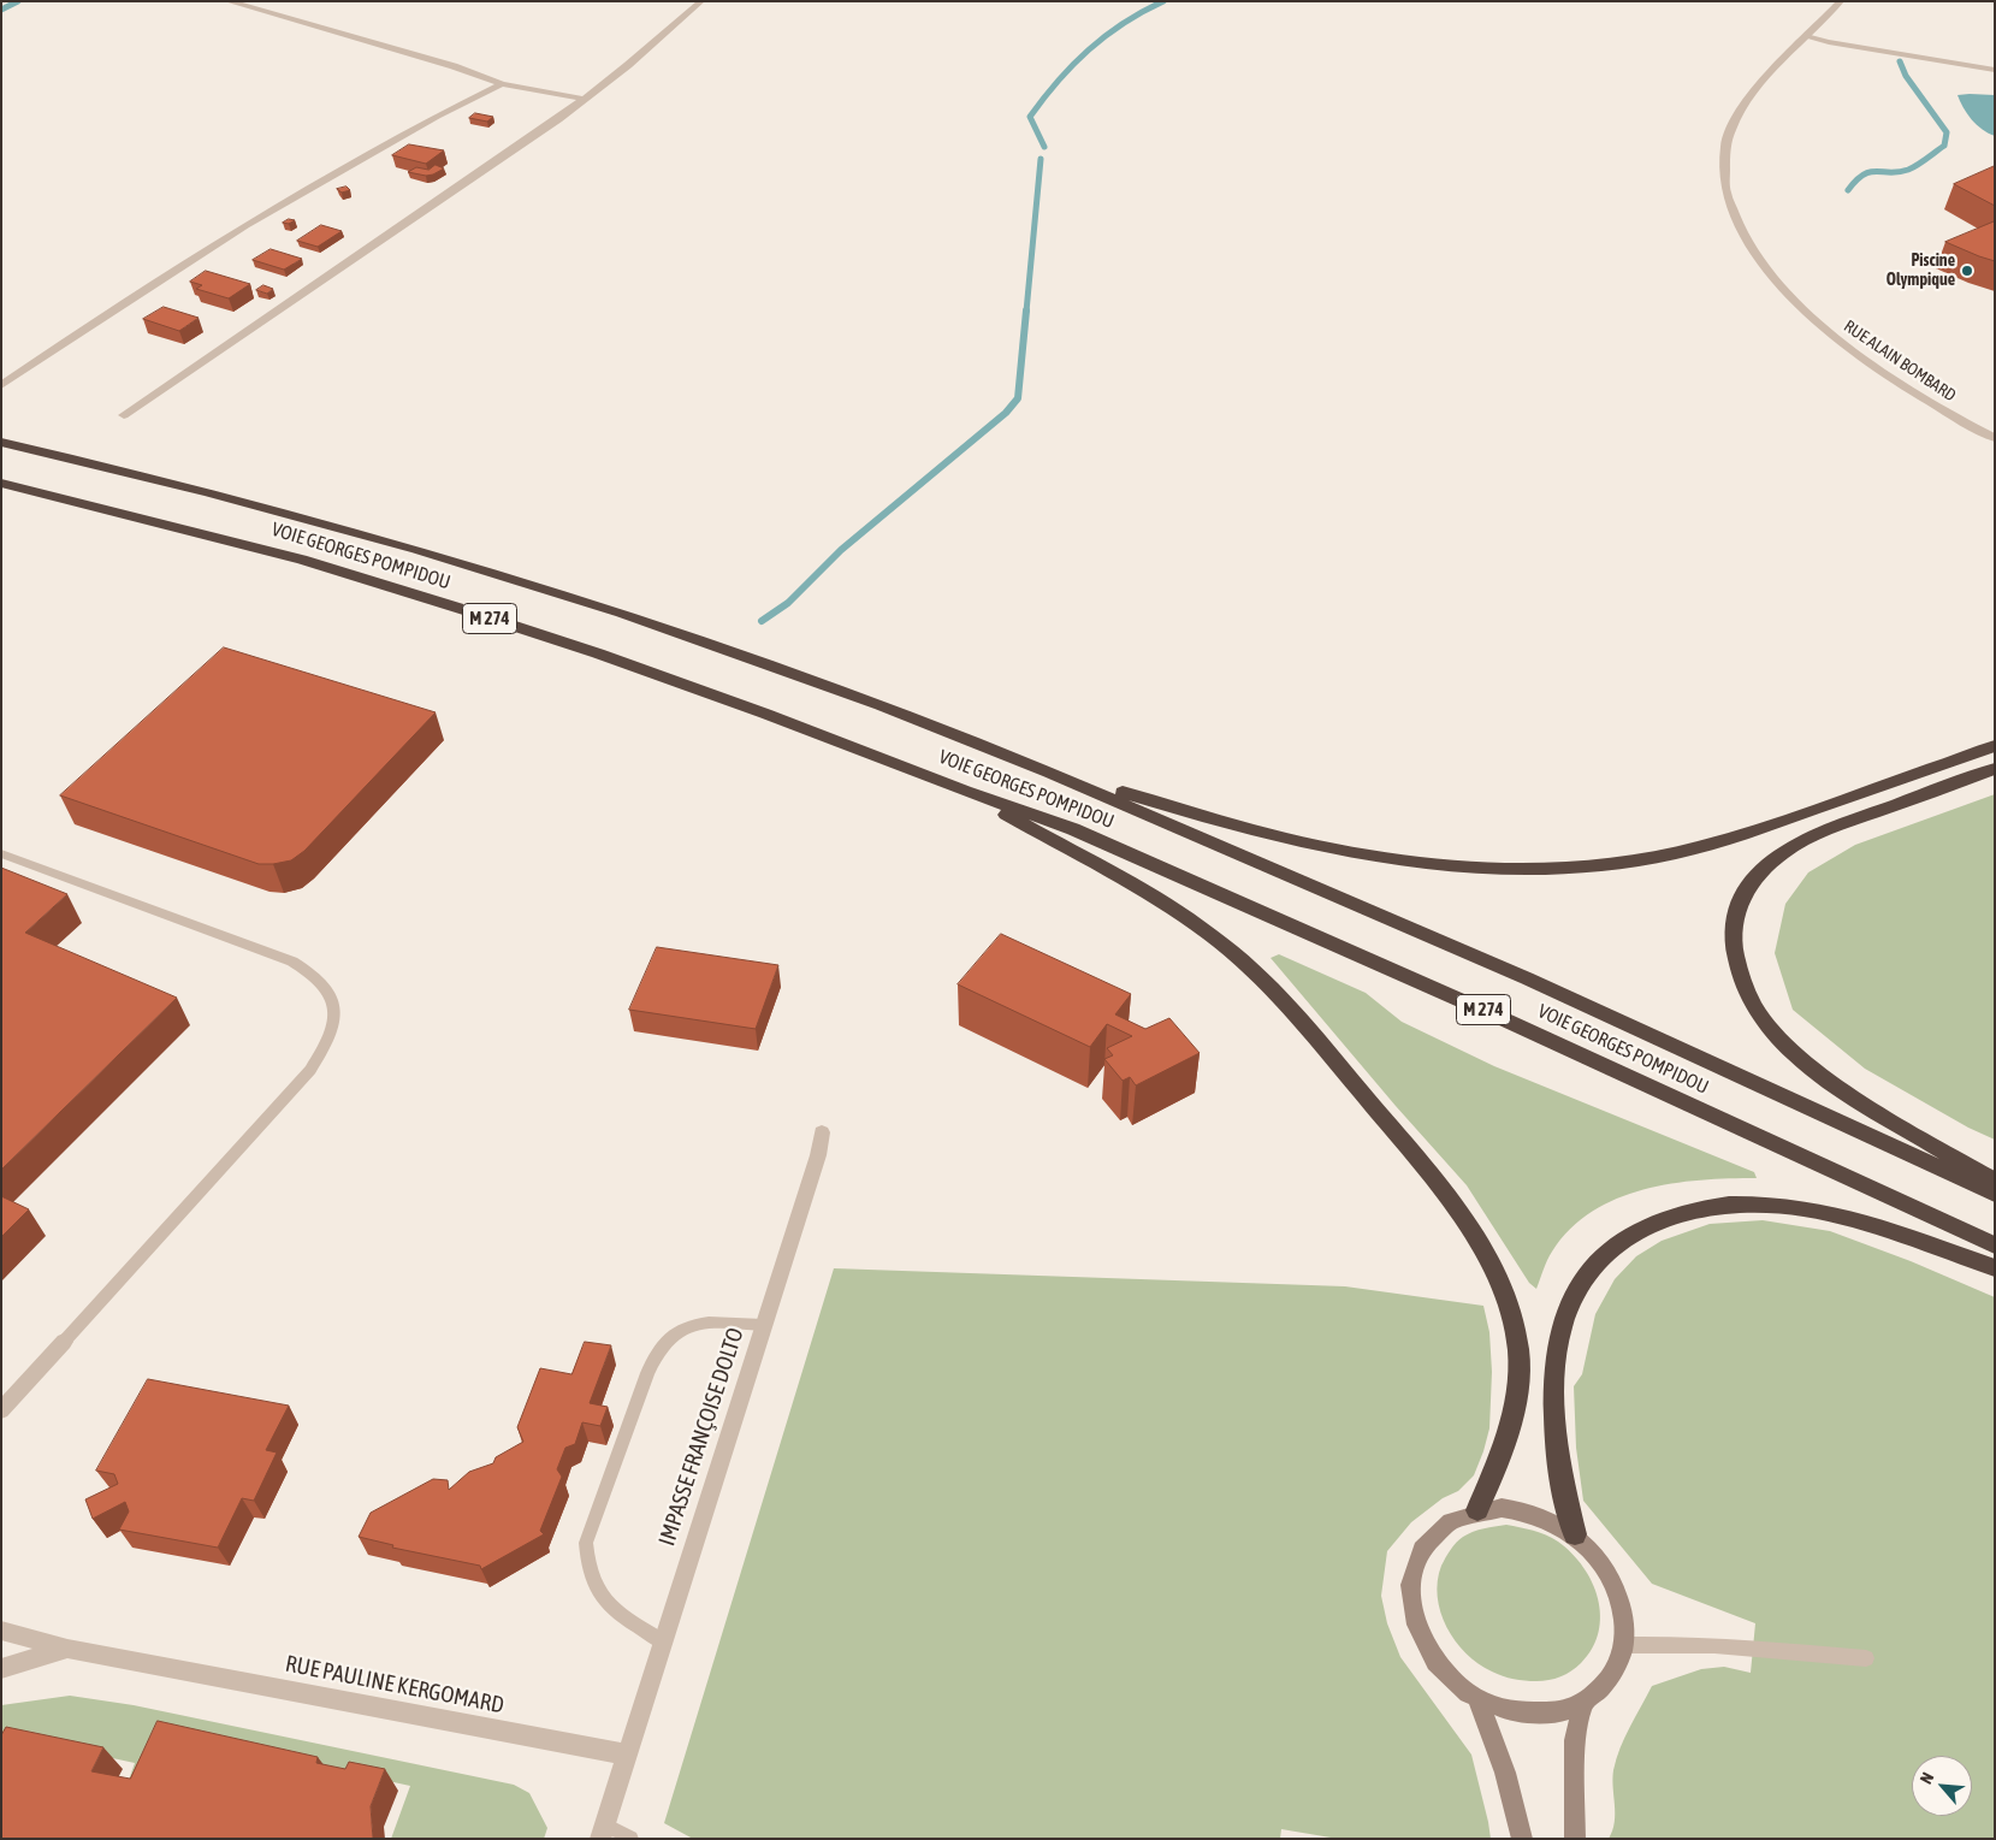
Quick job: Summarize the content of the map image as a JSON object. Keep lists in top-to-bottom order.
{
  "streets": {
    "highway": ["VOIE GEORGES POMPIDOU", "M 274"],
    "street": ["RUE ALAIN BOMBARD", "IMPASSE FRANÇOISE DOLTO", "RUE PAULINE KERGOMARD"]
  },
  "crossings": [
    ["IMPASSE FRANÇOISE DOLTO", "RUE PAULINE KERGOMARD"]
  ],
  "places": ["Piscine Olympique"],
  "north": "top left"
}
